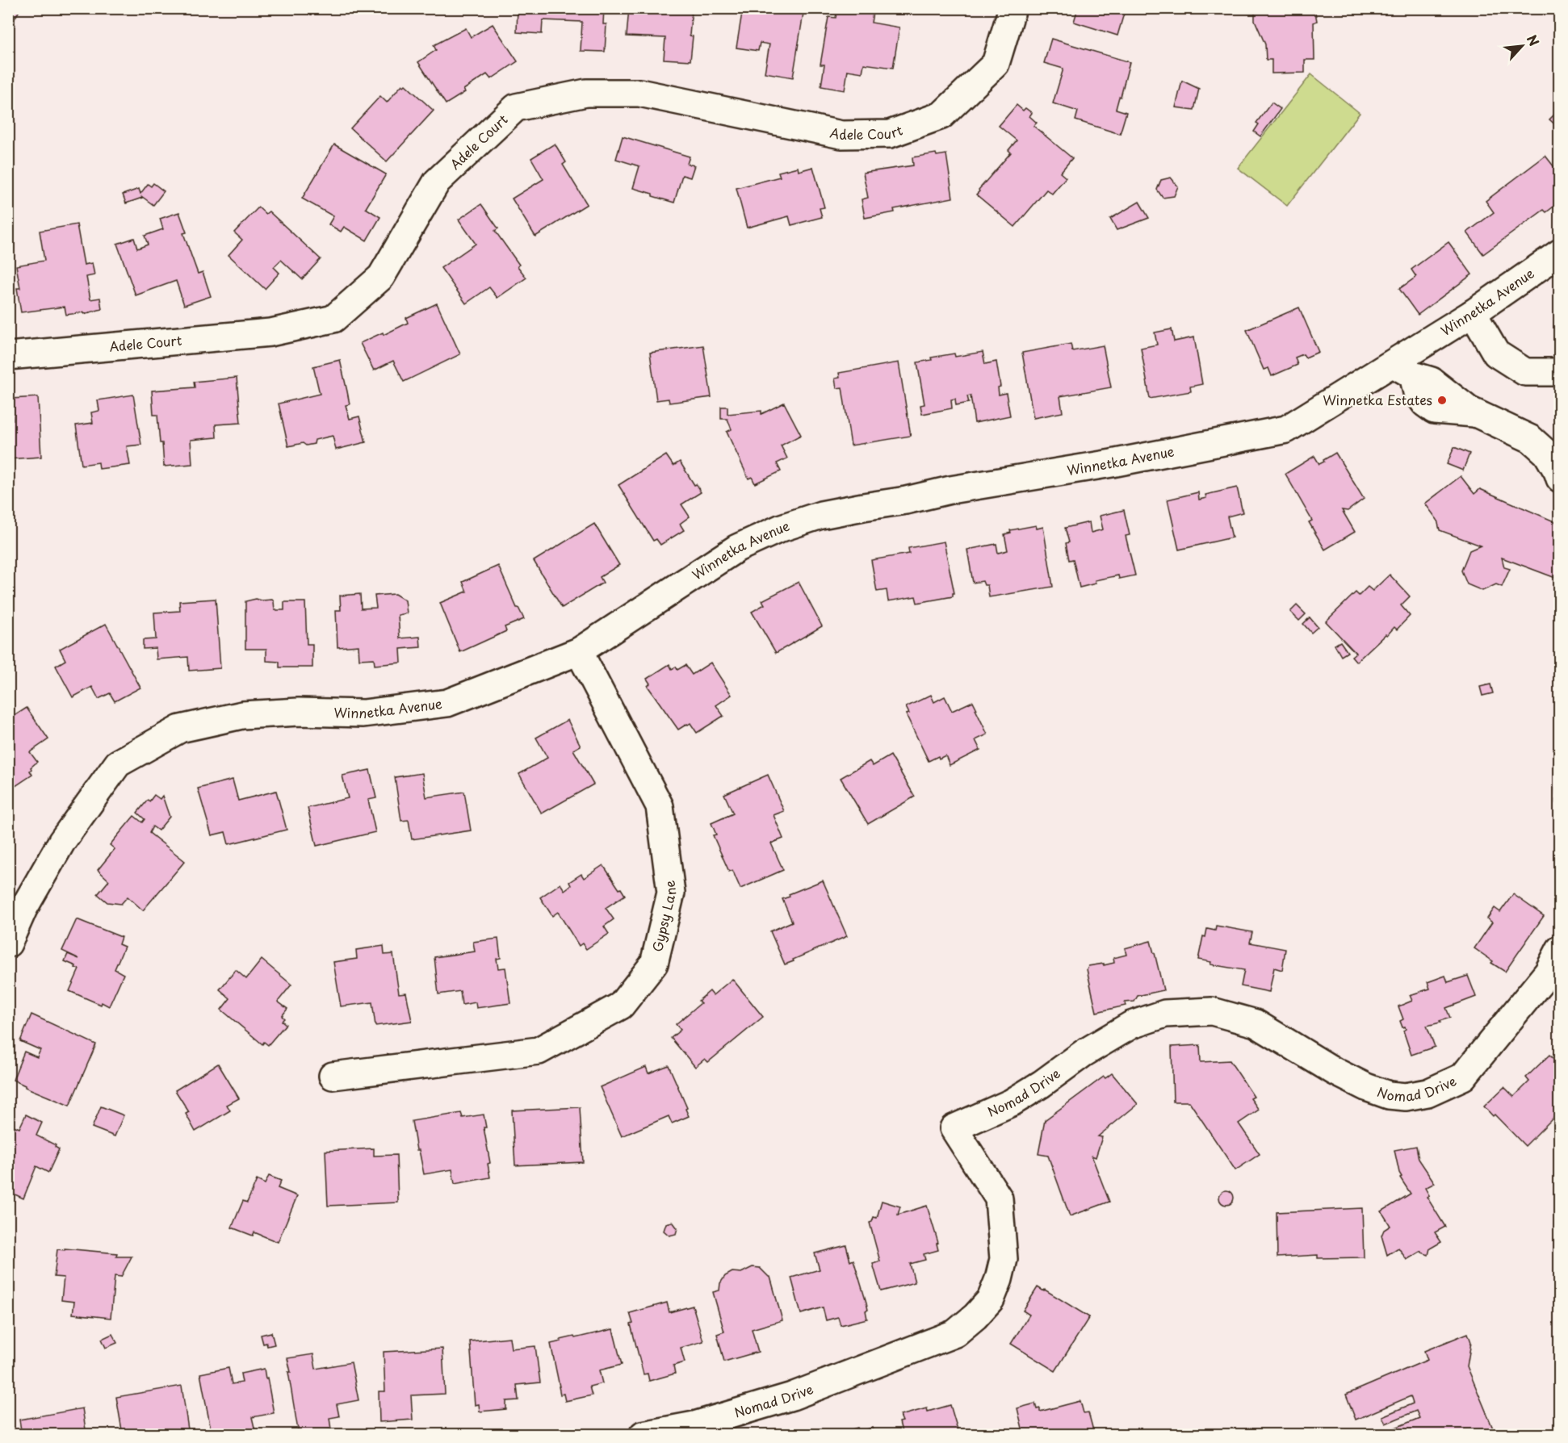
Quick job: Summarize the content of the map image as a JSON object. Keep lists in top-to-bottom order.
{
  "streets": {
    "street": [
      "Adele Court",
      "Winnetka Avenue",
      "Gypsy Lane",
      "Nomad Drive"
    ]
  },
  "crossings": [
    ["Winnetka Avenue", "Gypsy Lane"]
  ],
  "places": ["Winnetka Estates"],
  "north": "top right"
}
